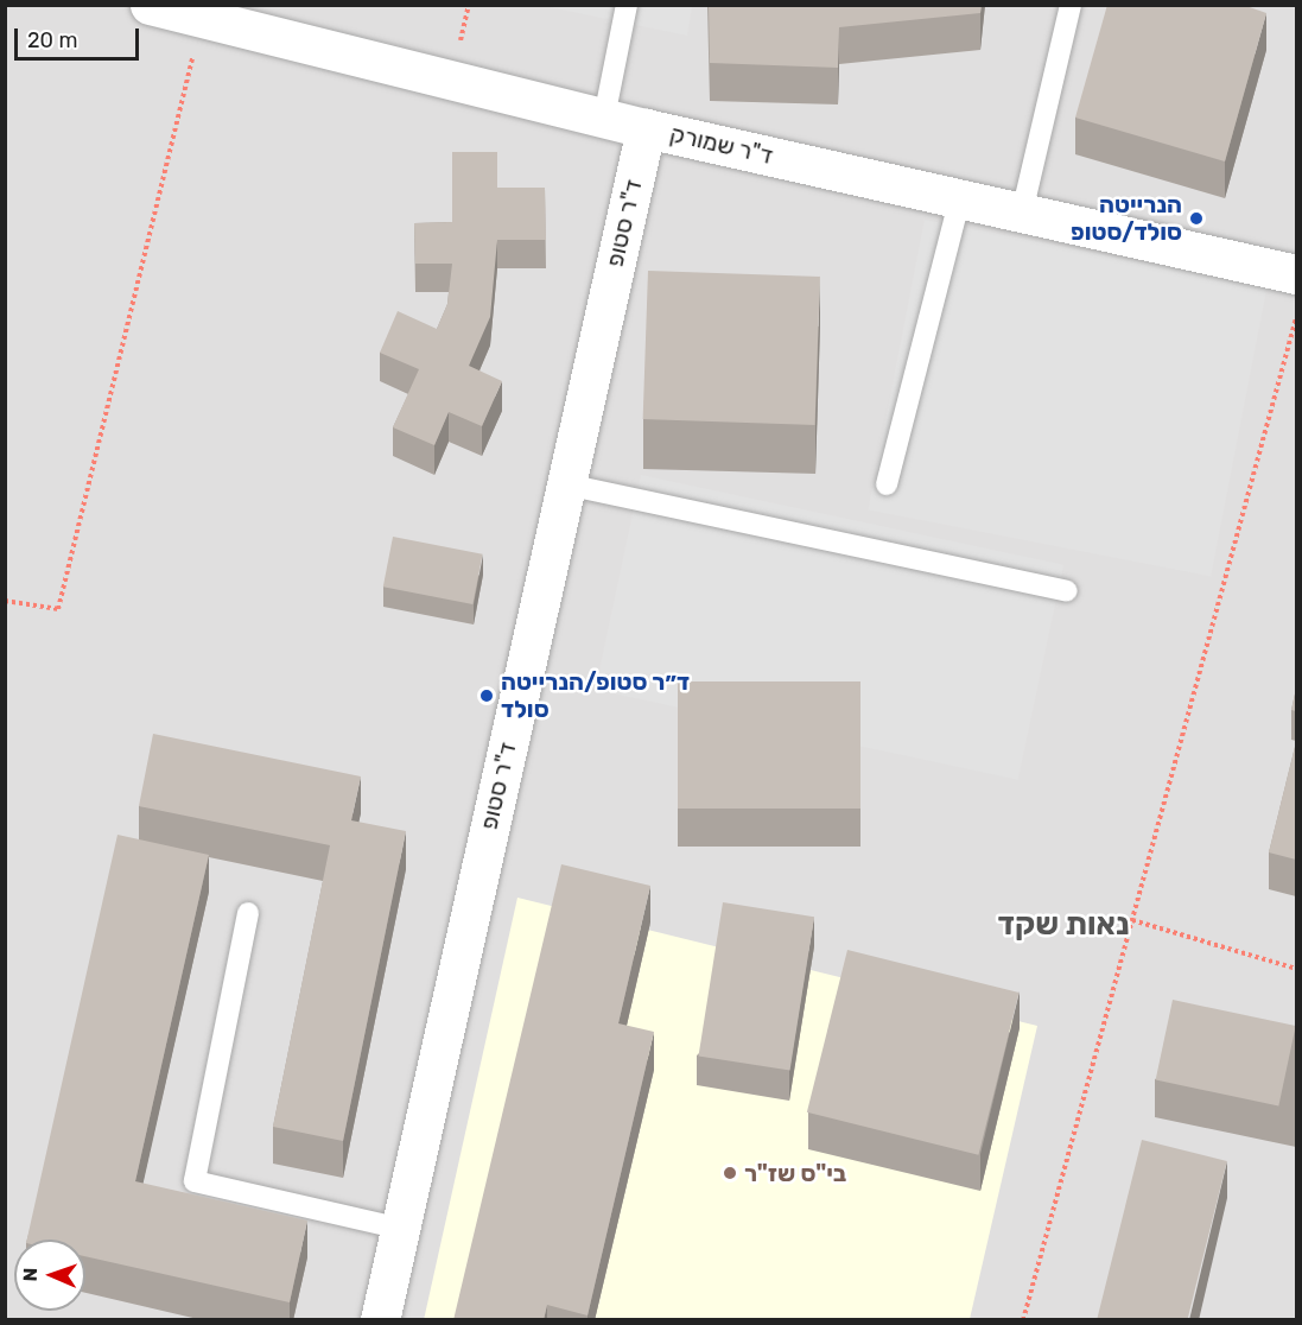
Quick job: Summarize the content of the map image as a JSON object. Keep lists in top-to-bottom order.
{
  "streets": {
    "street": ["ד\"ר שמורק", "ד\"ר סטופ"]
  },
  "crossings": [
    ["ד\"ר שמורק", "ד\"ר סטופ"]
  ],
  "districts": ["נאות שקד"],
  "places": ["הנרייטה סולד/סטופ", "ד״ר סטופ/הנרייטה סולד", "בי\"ס שז\"ר"],
  "scale_bar": "20 m",
  "north": "left"
}
